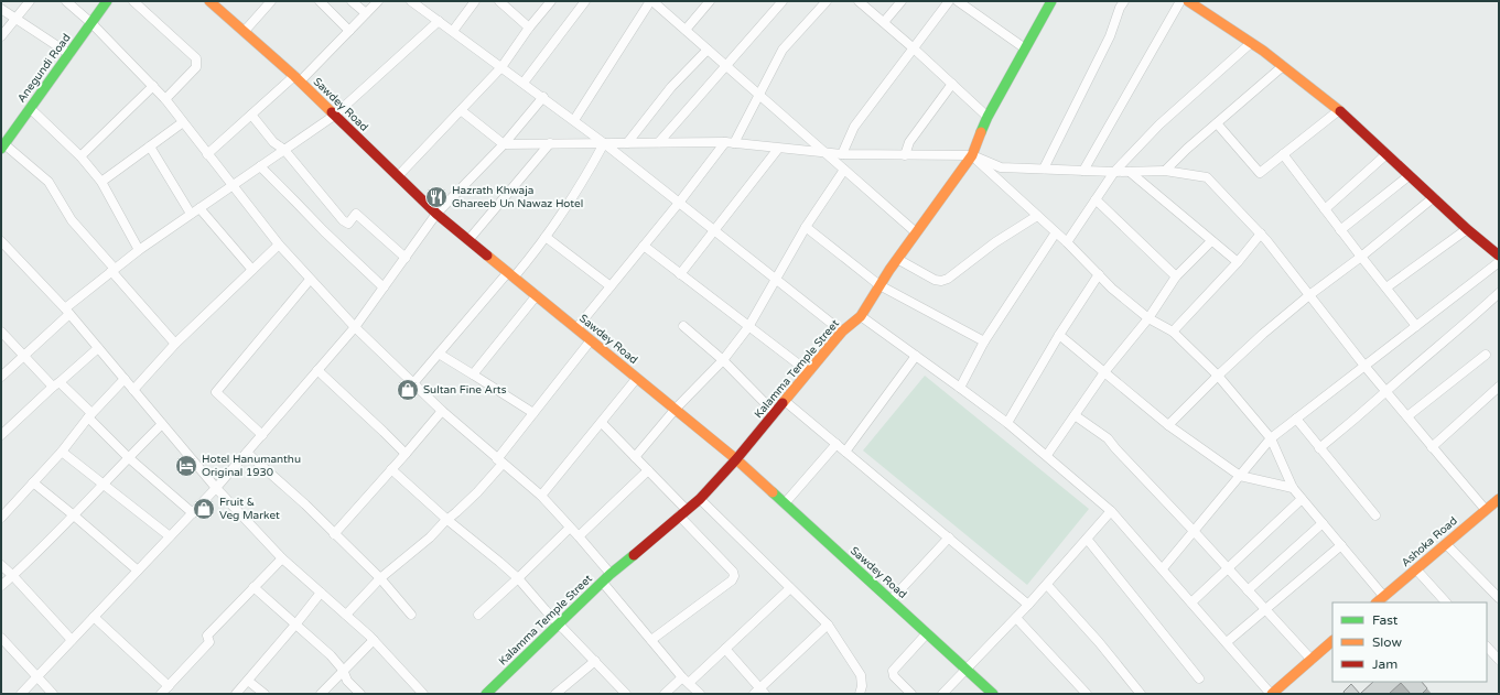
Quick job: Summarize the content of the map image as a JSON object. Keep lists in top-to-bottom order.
{
  "streets": {
    "street": [
      "Anegundi Road",
      "Sawdey Road",
      "Kalamma Temple Street",
      "Ashoka Road"
    ]
  },
  "crossings": [
    ["Sawdey Road", "Kalamma Temple Street"]
  ],
  "places": {
    "restaurant": ["Hazrath Khwaja Ghareeb Un Nawaz Hotel"],
    "shop": ["Sultan Fine Arts", "Fruit & Veg Market"],
    "hotel": ["Hotel Hanumanthu Original 1930"]
  },
  "legend": ["Fast", "Slow", "Jam"]
}
